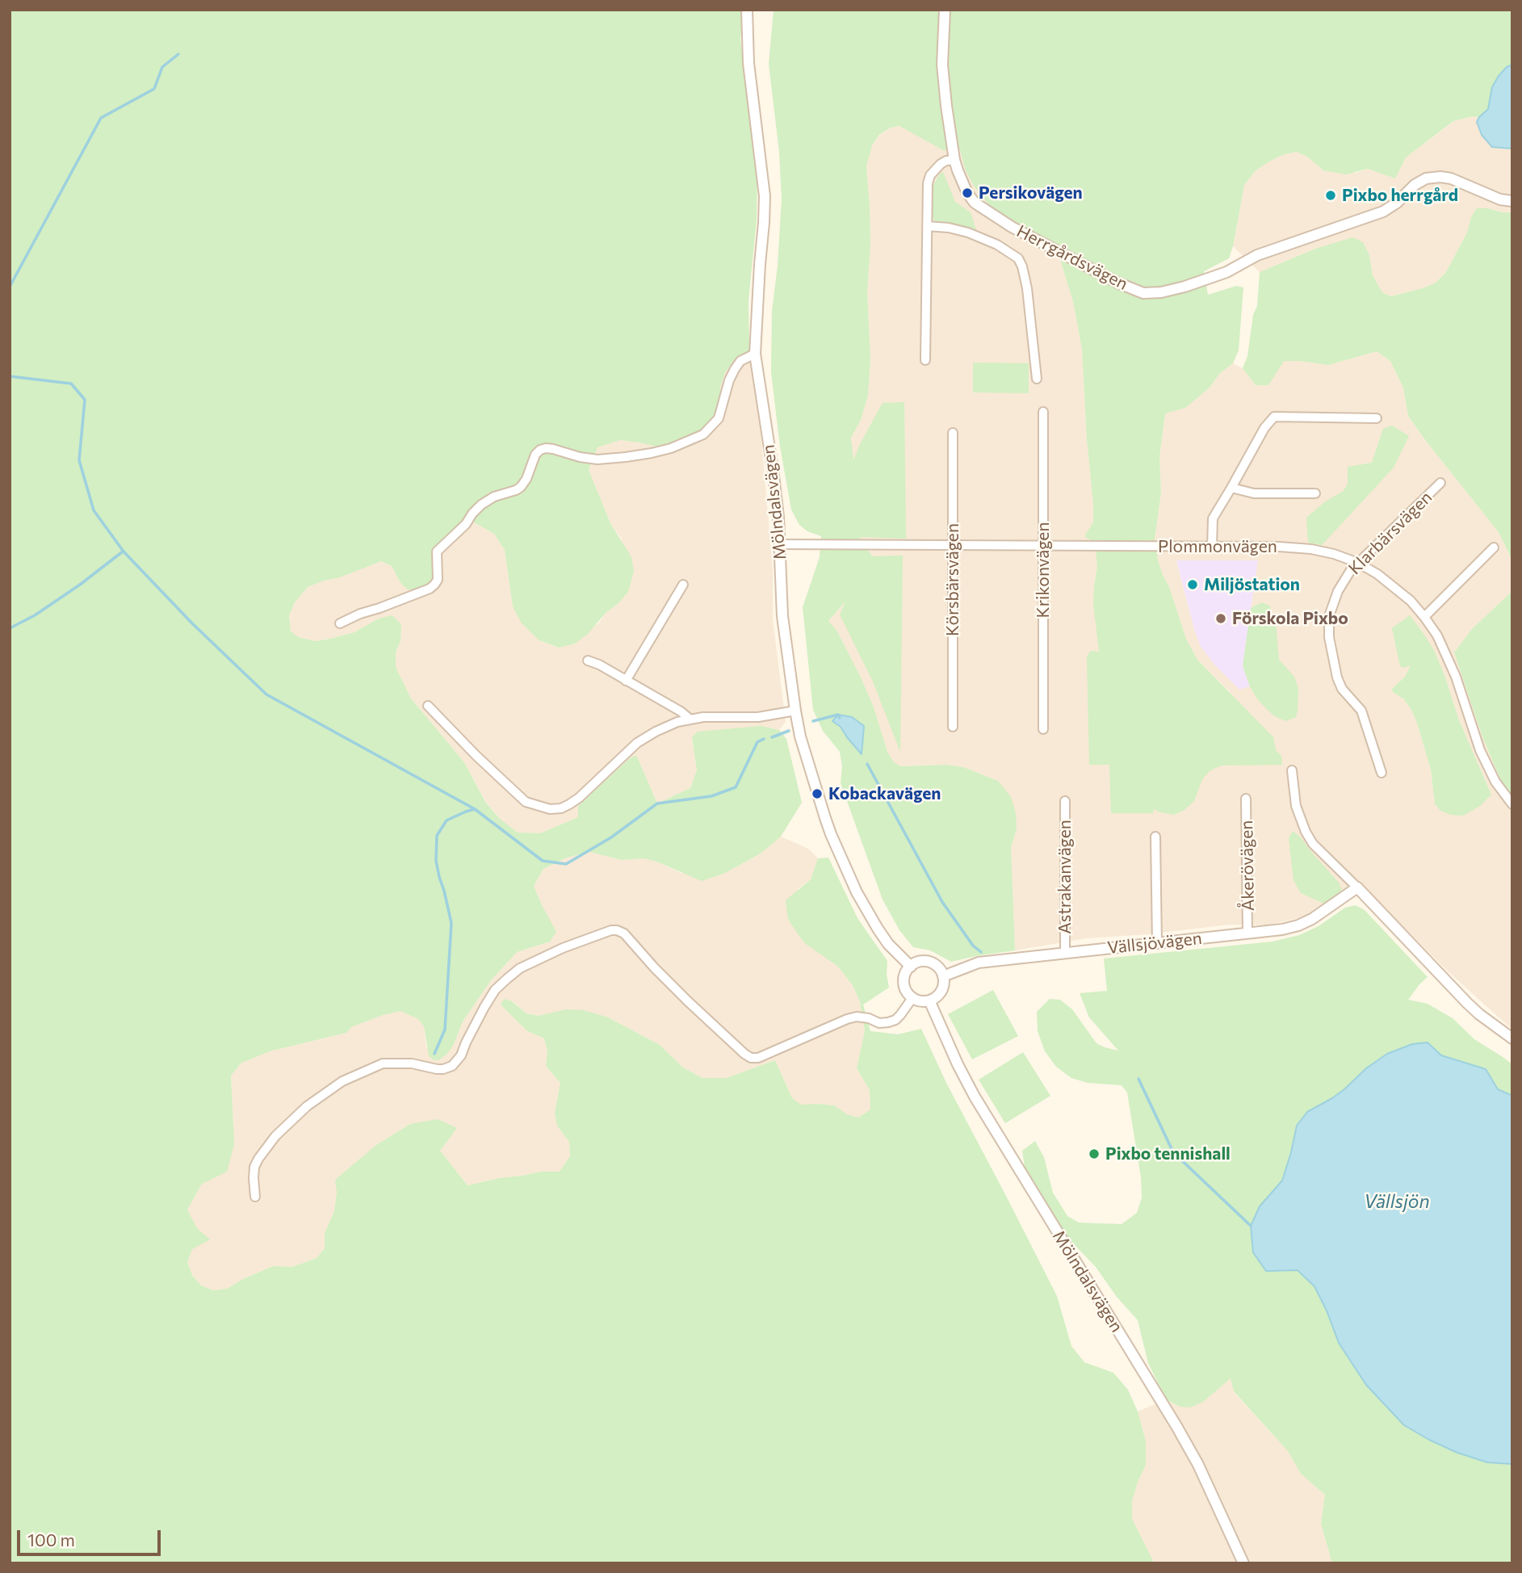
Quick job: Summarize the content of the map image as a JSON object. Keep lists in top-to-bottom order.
{
  "streets": {
    "street": [
      "Herrgårdsvägen",
      "Mölndalsvägen",
      "Klarbärsvägen",
      "Plommonvägen",
      "Krikonvägen",
      "Körsbärsvägen",
      "Åkerövägen",
      "Astrakanvägen",
      "Vällsjövägen"
    ]
  },
  "crossings": [
    ["Mölndalsvägen", "Plommonvägen"],
    ["Mölndalsvägen", "Vällsjövägen"],
    ["Klarbärsvägen", "Plommonvägen"],
    ["Plommonvägen", "Krikonvägen"],
    ["Plommonvägen", "Körsbärsvägen"],
    ["Åkerövägen", "Vällsjövägen"],
    ["Astrakanvägen", "Vällsjövägen"]
  ],
  "water": ["Vällsjön"],
  "places": [
    "Persikovägen",
    "Pixbo herrgård",
    "Miljöstation",
    "Förskola Pixbo",
    "Kobackavägen",
    "Pixbo tennishall"
  ],
  "scale_bar": "100 m"
}
